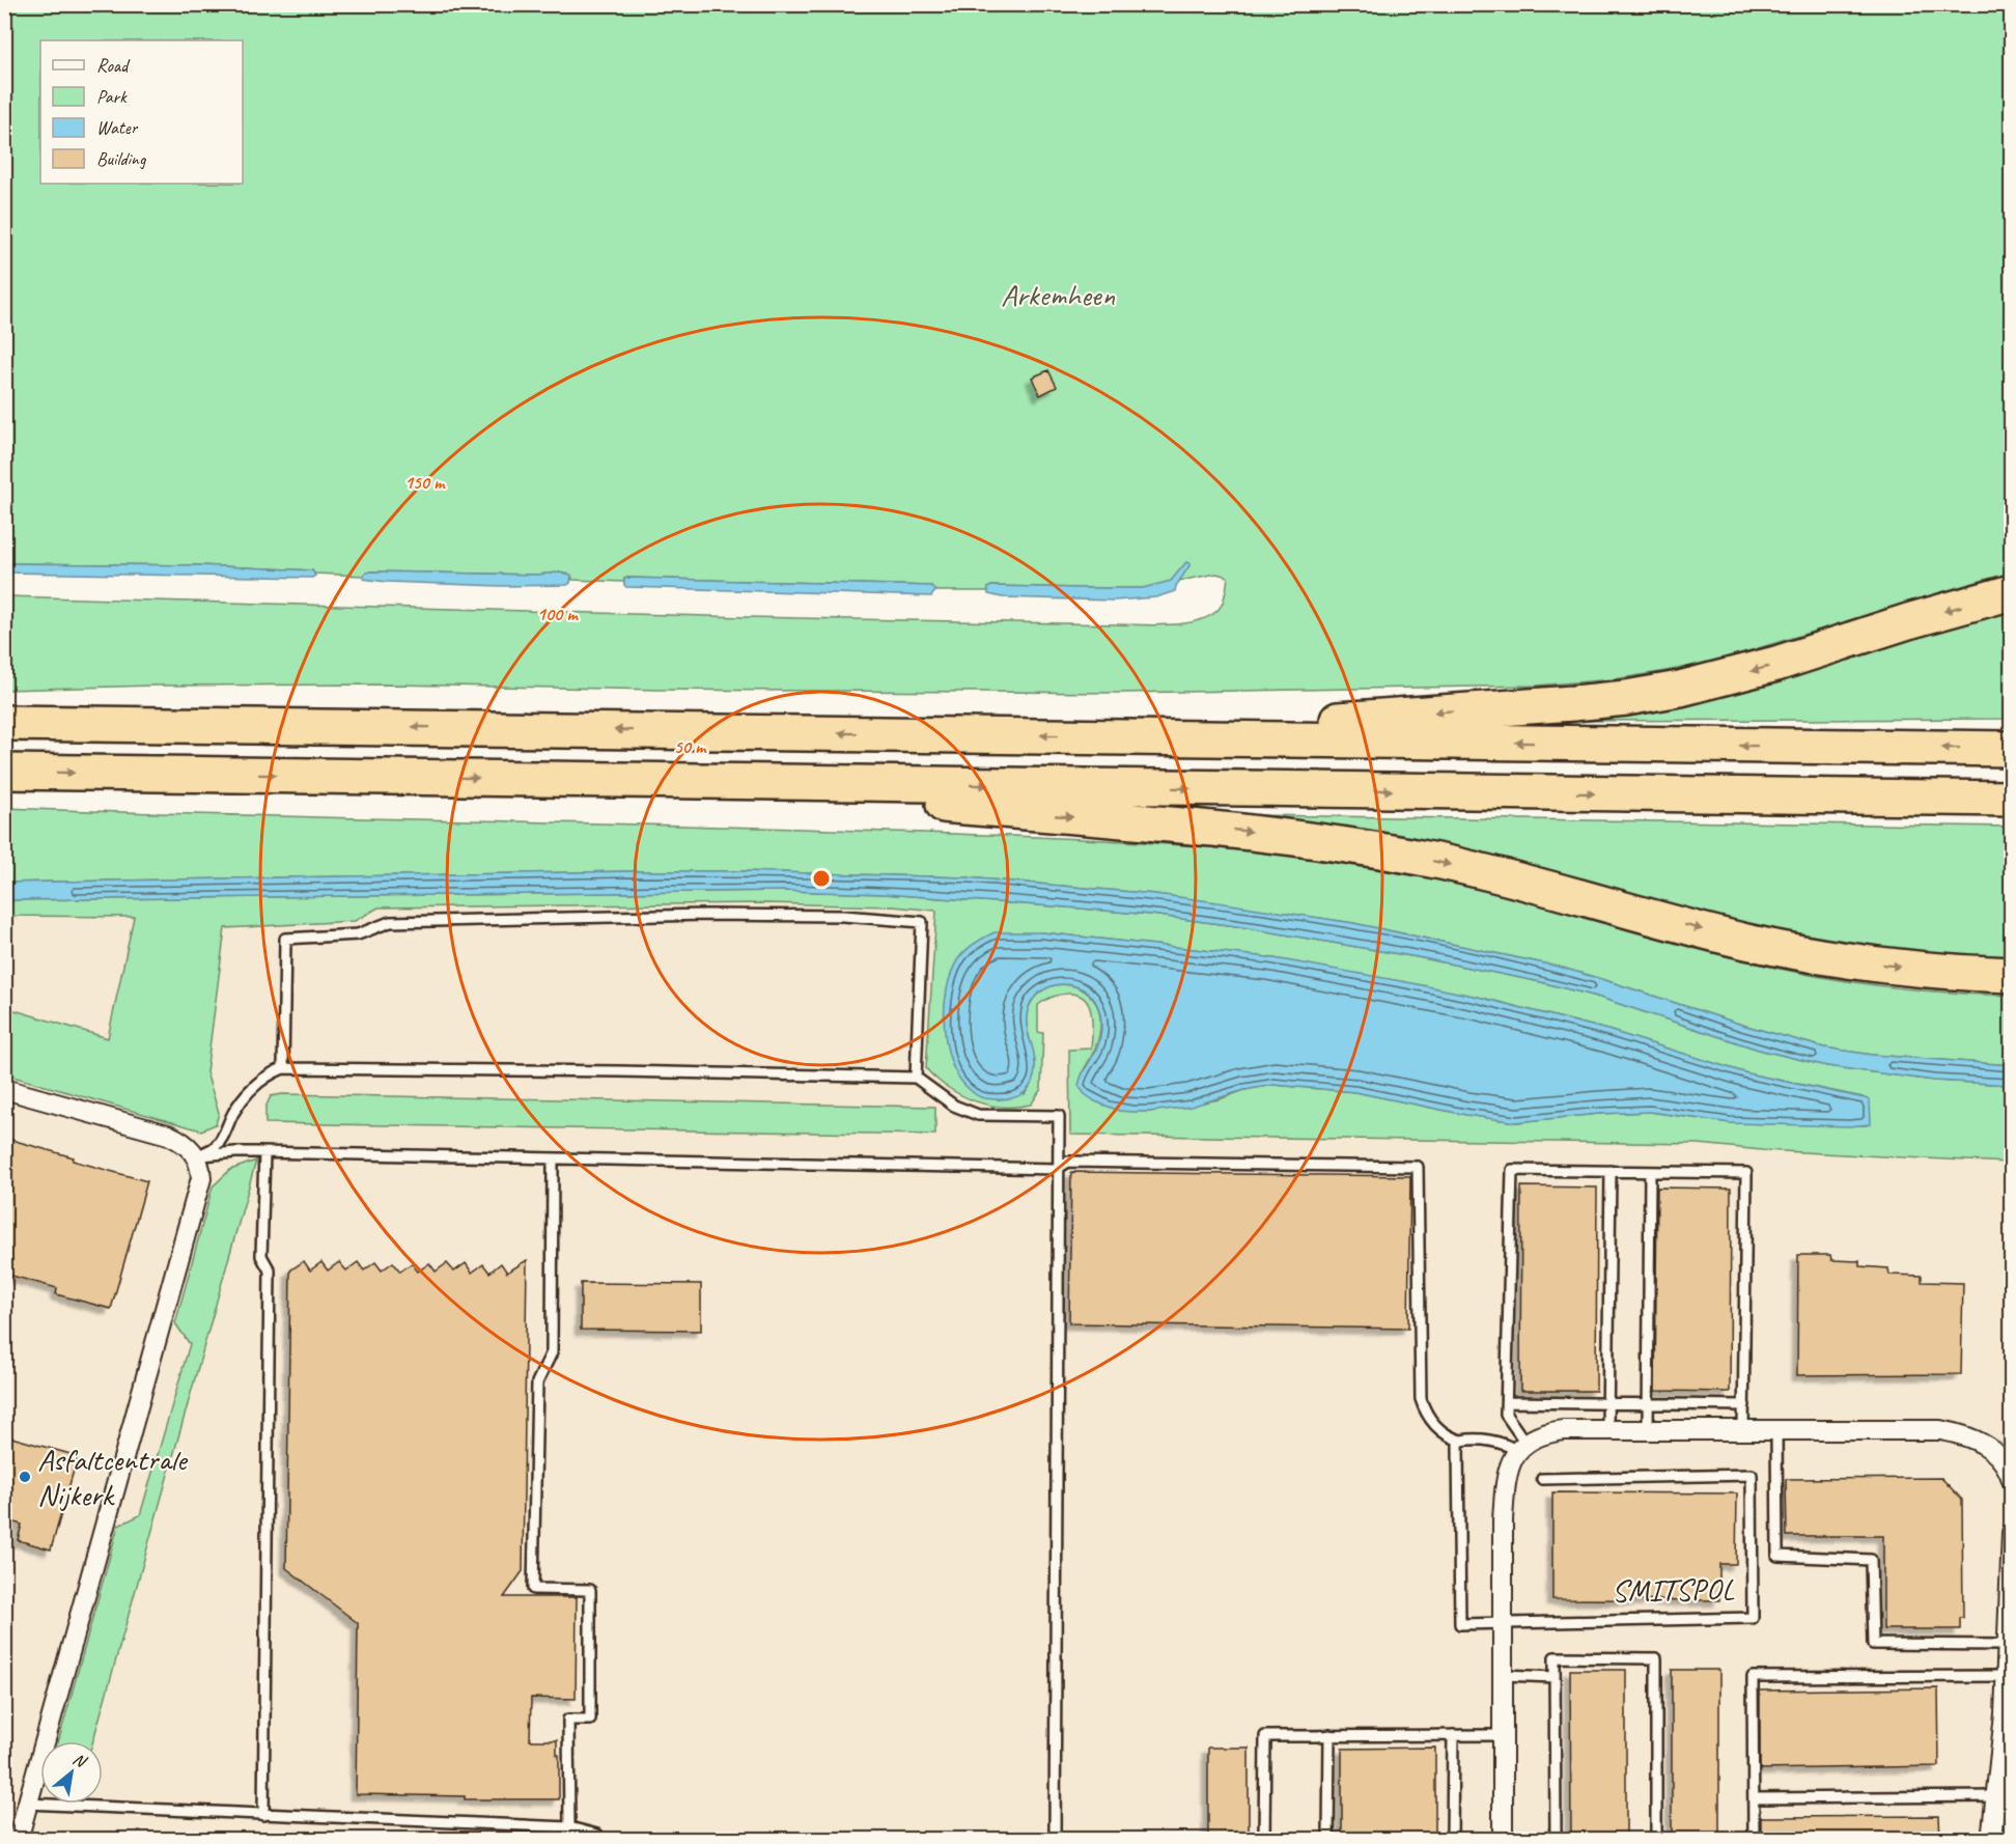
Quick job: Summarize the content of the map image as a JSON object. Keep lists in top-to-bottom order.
{
  "streets": {
    "lane": ["SMITSPOL"]
  },
  "parks": ["Arkemheen"],
  "places": ["Asfaltcentrale Nijkerk"],
  "legend": [
    "Road",
    "Park",
    "Water",
    "Building"
  ],
  "north": "top right",
  "rings": ["150 m", "100 m", "50 m"]
}
